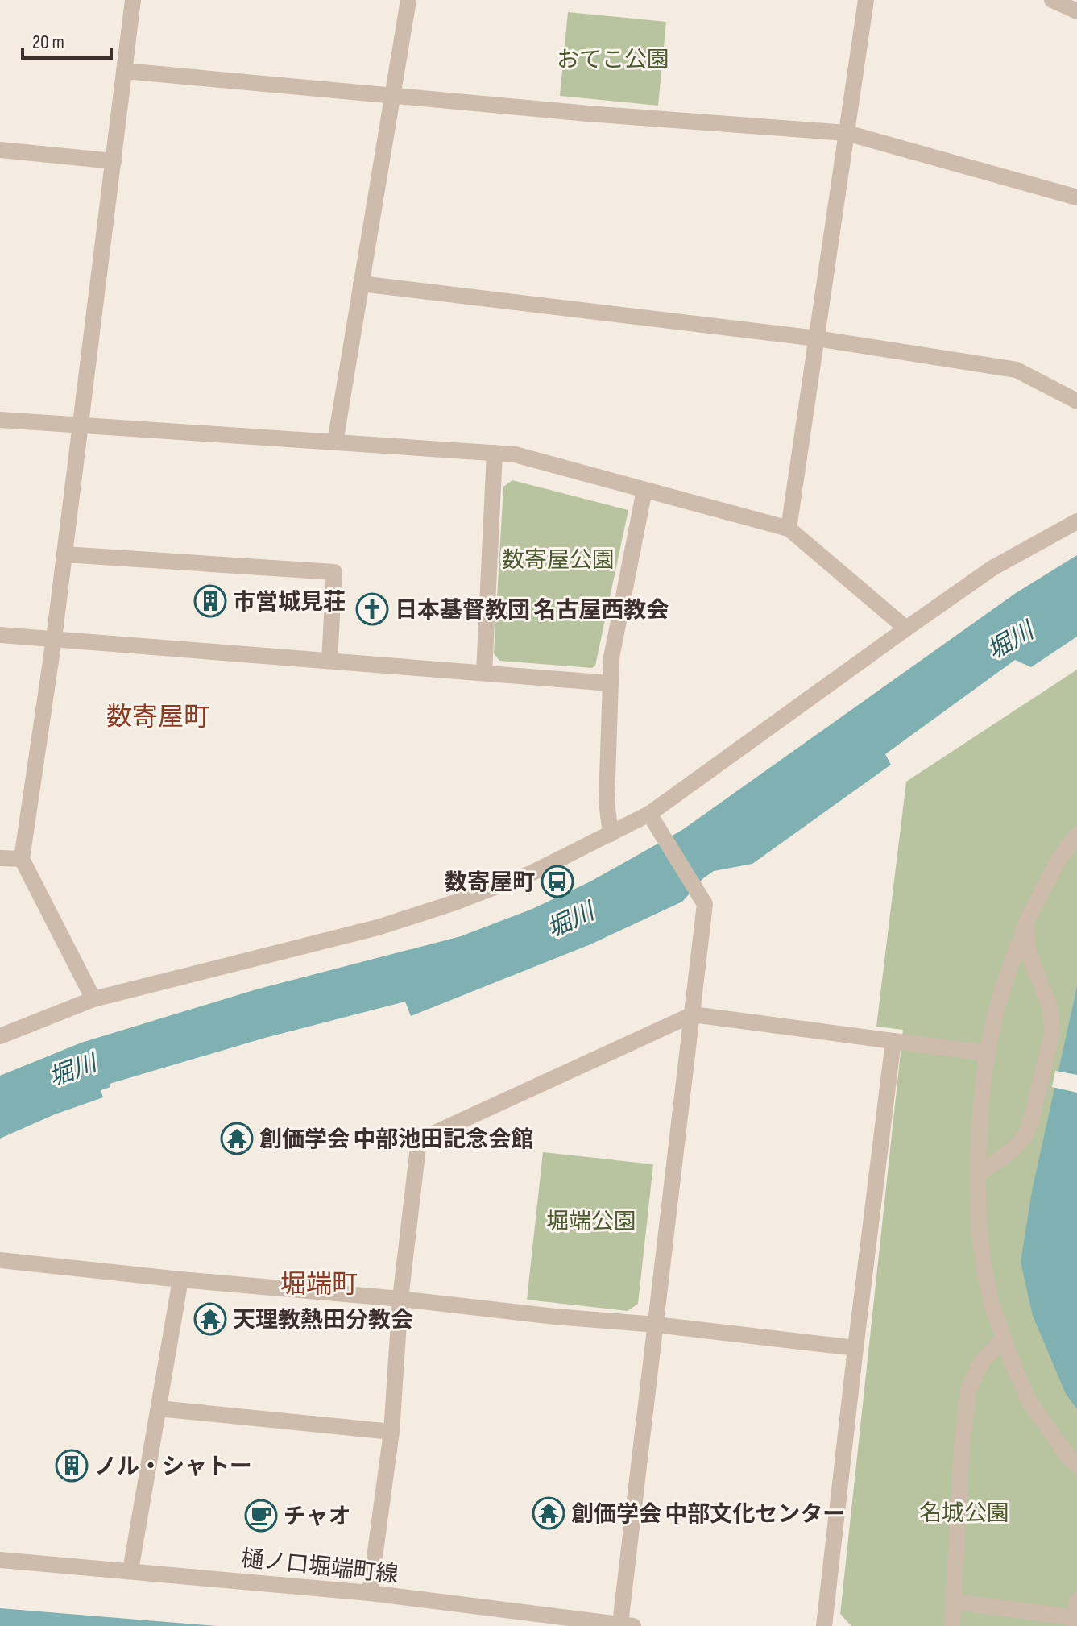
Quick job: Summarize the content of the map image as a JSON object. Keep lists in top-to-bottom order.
{
  "streets": {
    "street": ["樋ノ口堀端町線"]
  },
  "districts": ["数寄屋町", "堀端町"],
  "water": ["堀川"],
  "parks": [
    "おてこ公園",
    "数寄屋公園",
    "堀端公園",
    "名城公園"
  ],
  "places": {
    "building": ["市営城見荘", "ノル・シャトー"],
    "church": ["日本基督教団 名古屋西教会"],
    "bus stop": ["数寄屋町"],
    "temple": ["創価学会 中部池田記念会館", "天理教熱田分教会", "創価学会 中部文化センター"],
    "cafe": ["チャオ"]
  },
  "scale_bar": "20 m"
}
